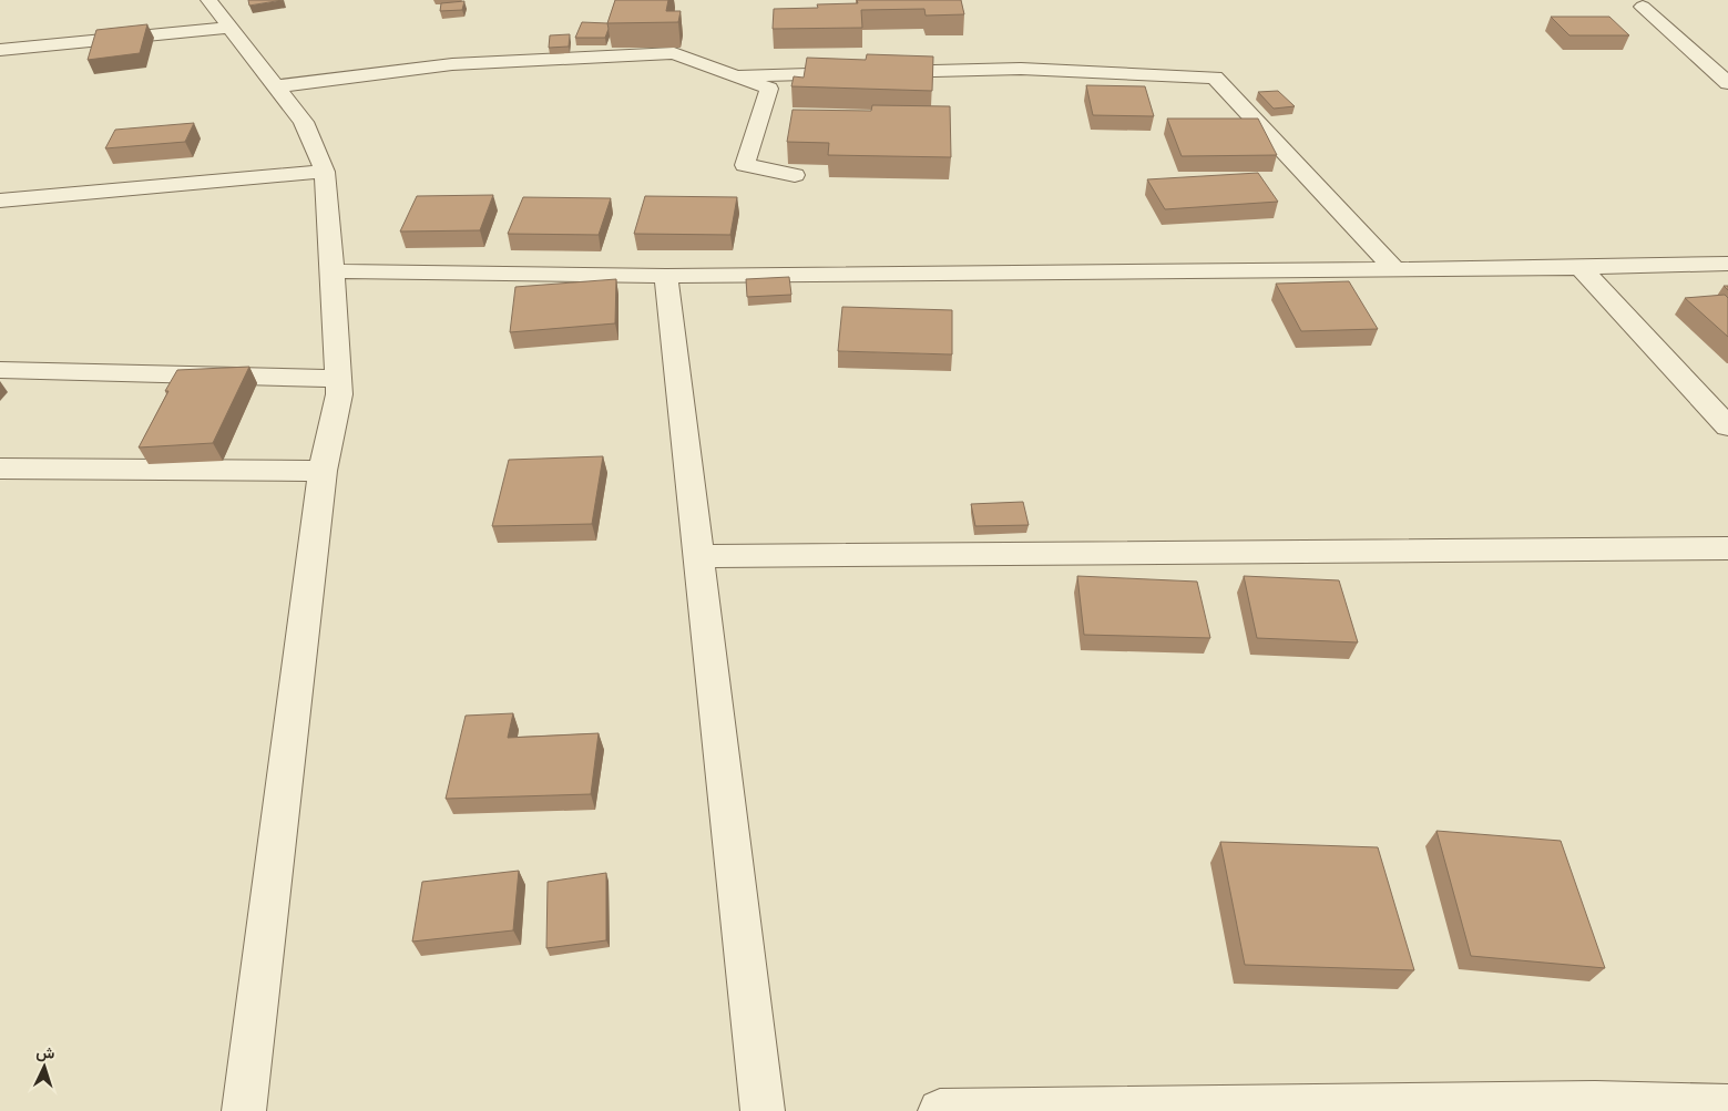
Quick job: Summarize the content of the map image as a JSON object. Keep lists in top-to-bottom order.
{
  "north": "top"
}
